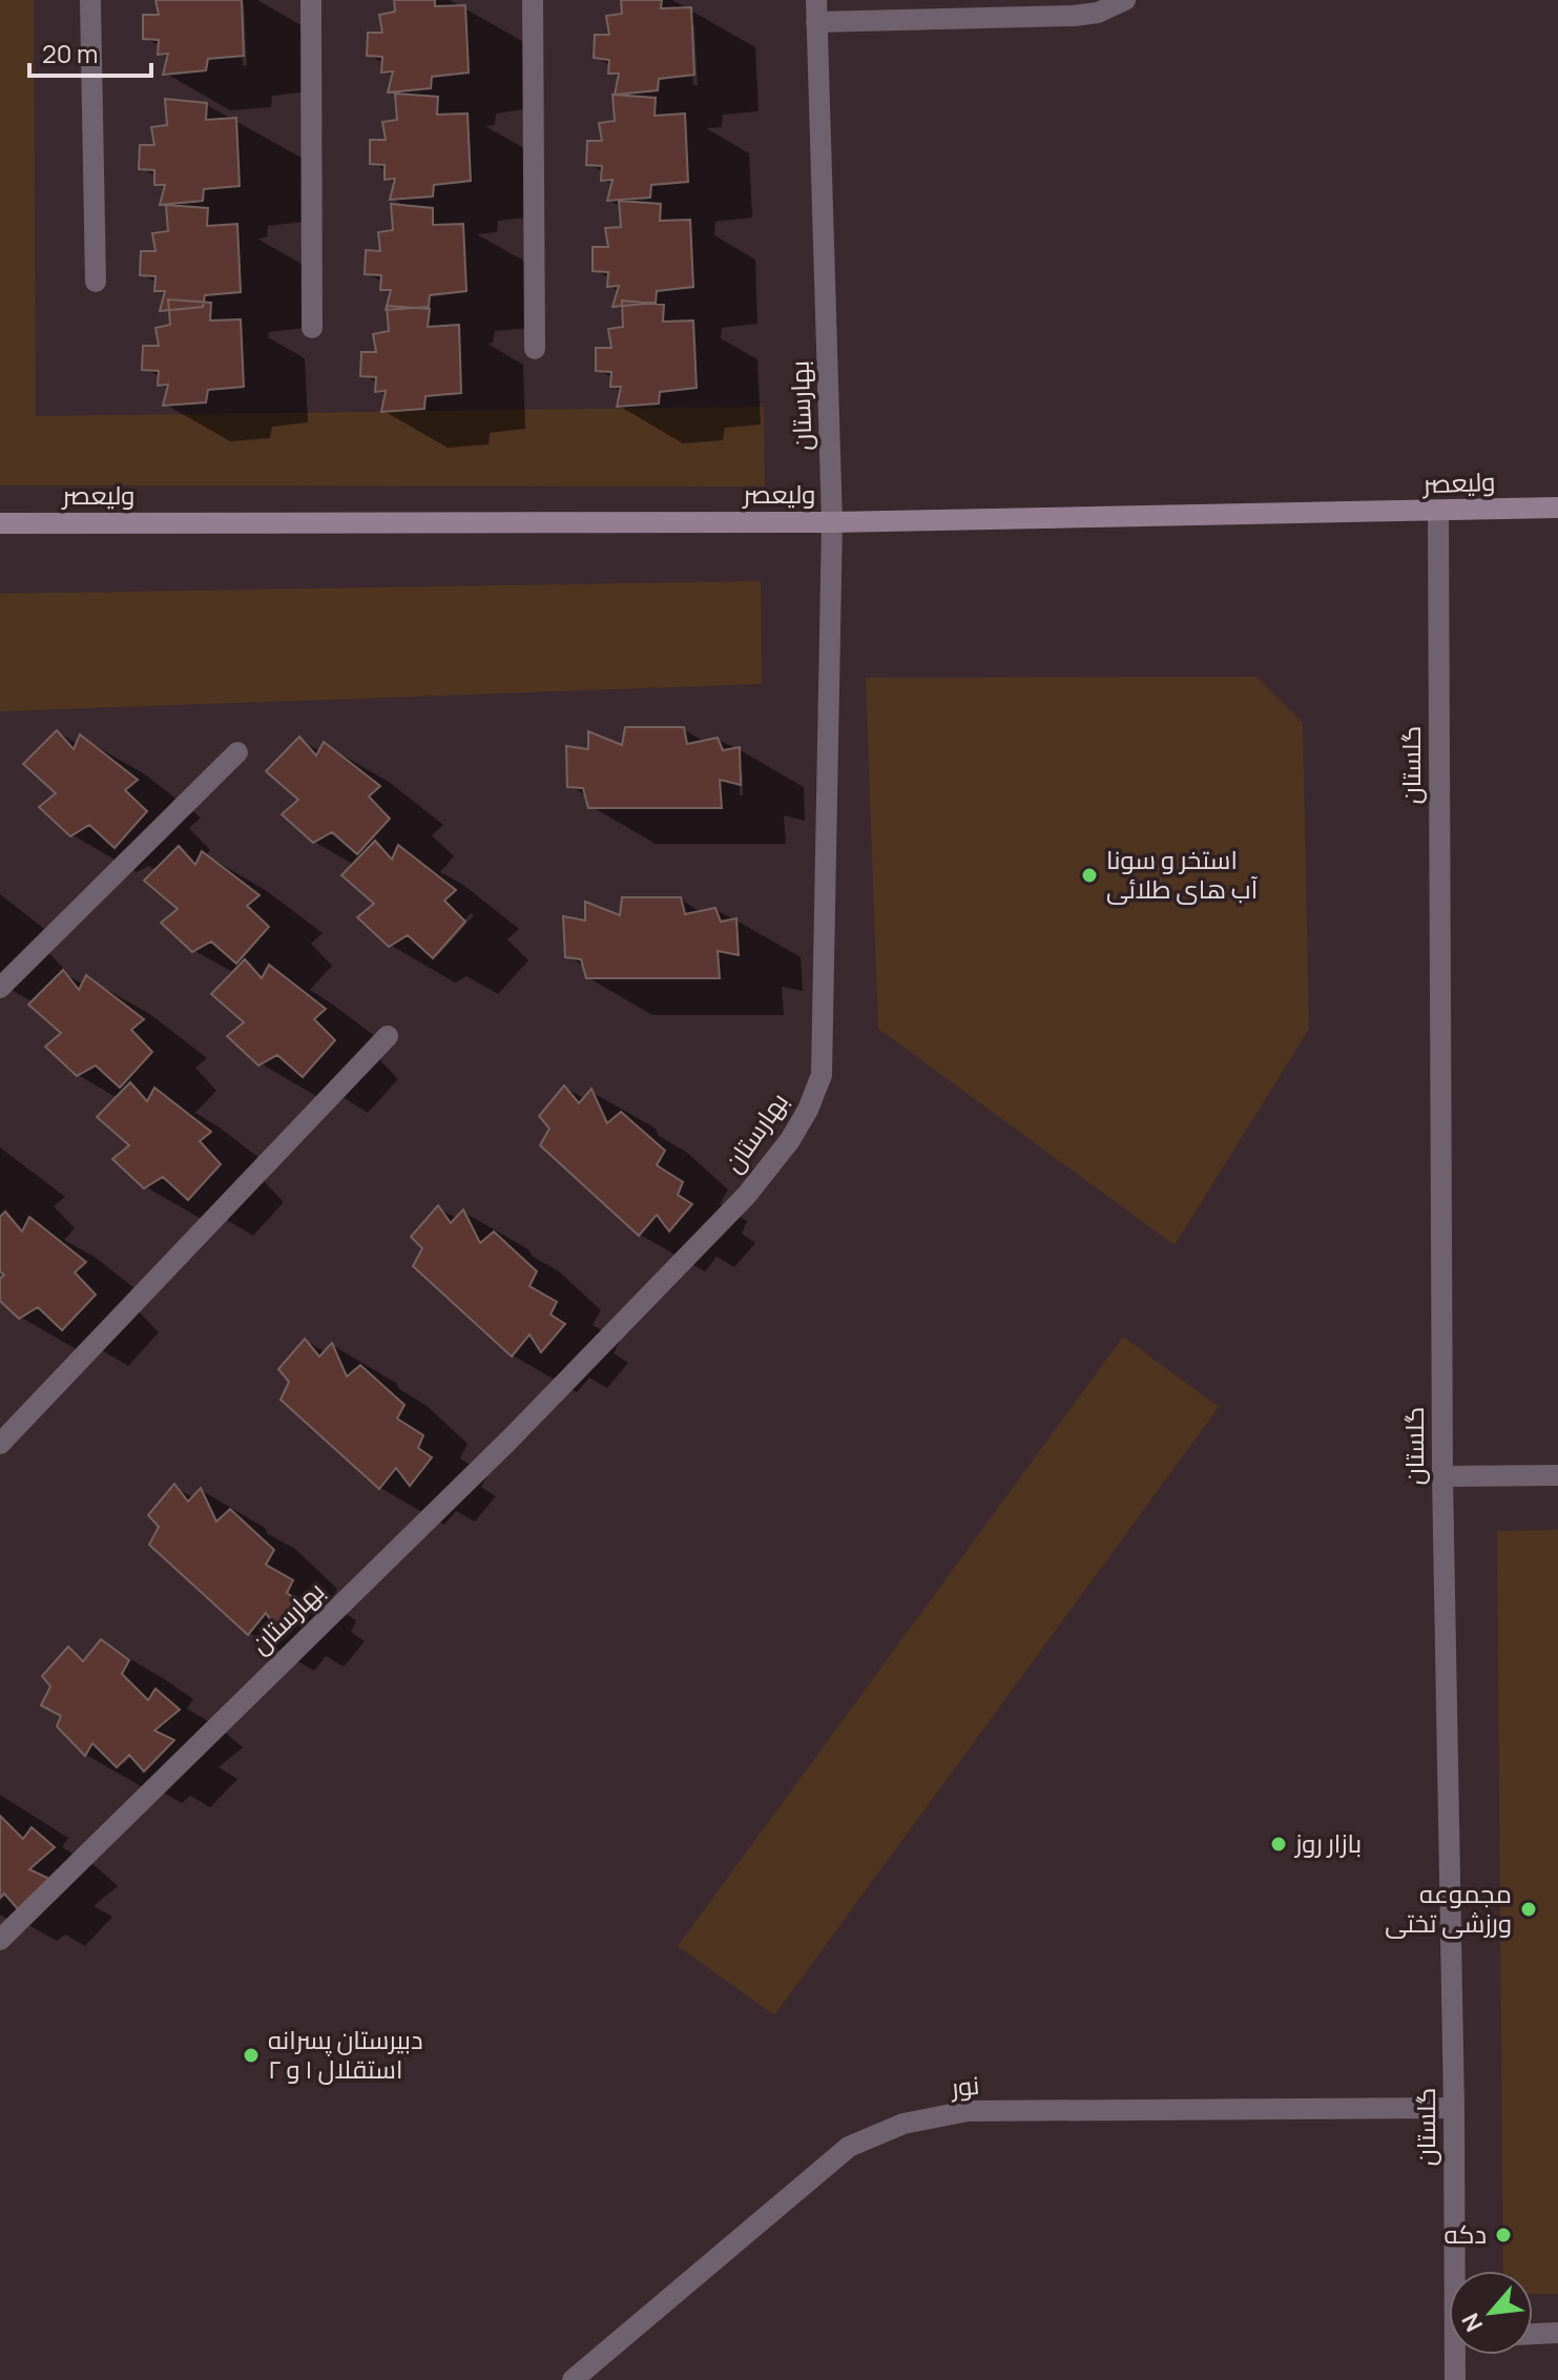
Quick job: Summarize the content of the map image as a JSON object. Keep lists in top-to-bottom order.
{
  "streets": {
    "main road": ["ولیعصر"],
    "street": ["بهارستان", "گلستان", "نور"]
  },
  "crossings": [
    ["بهارستان", "ولیعصر"],
    ["ولیعصر", "گلستان"],
    ["گلستان", "نور"]
  ],
  "places": [
    "استخر و سونا آب های طلائی",
    "بازار روز",
    "مجموعه ورزشی تختی",
    "دبیرستان پسرانه استقلال ۱ و ۲",
    "دکه"
  ],
  "scale_bar": "20 m",
  "north": "bottom left"
}
